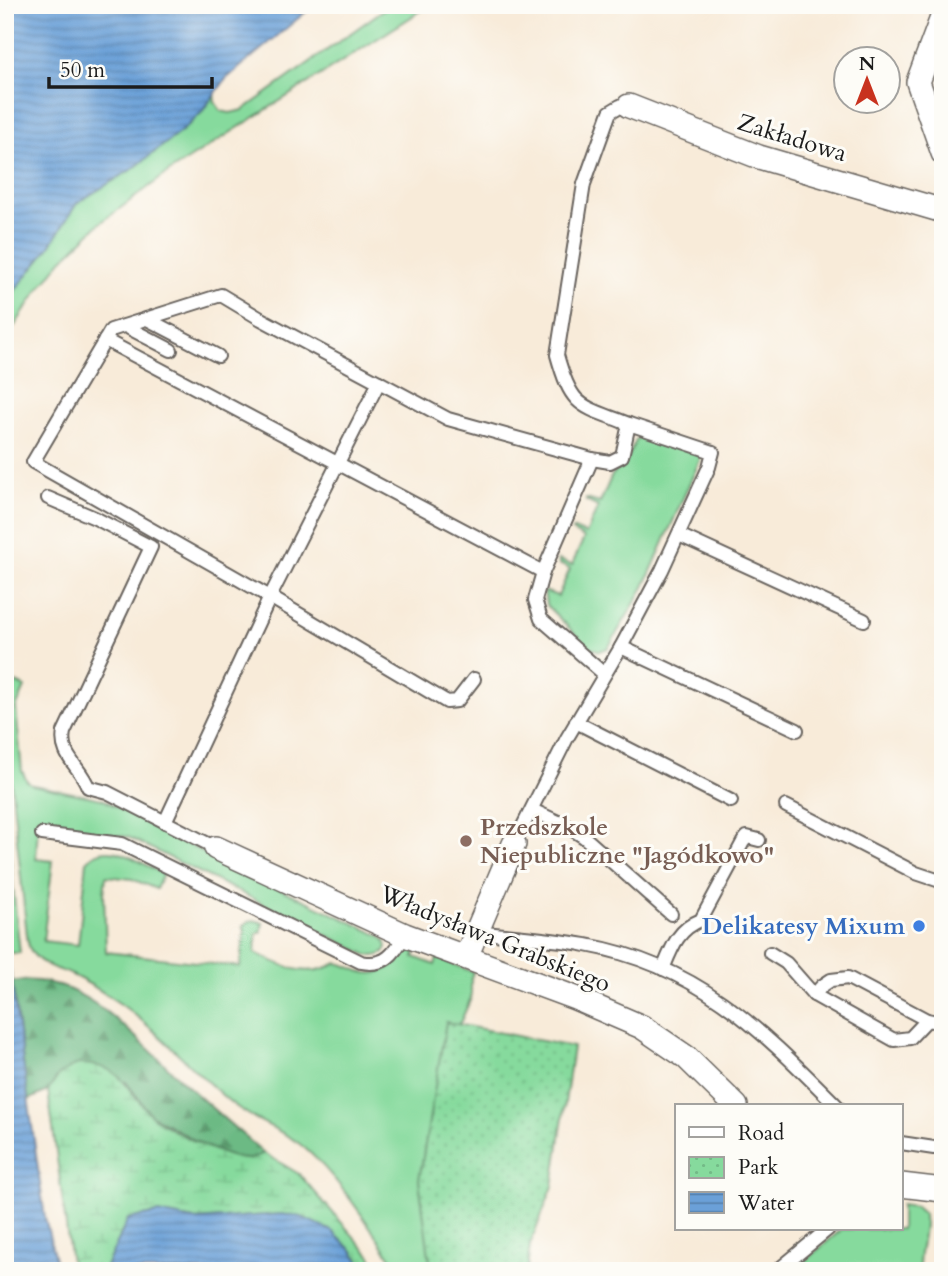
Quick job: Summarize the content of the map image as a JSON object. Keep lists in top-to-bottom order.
{
  "streets": {
    "street": ["Zakładowa", "Władysława Grabskiego"]
  },
  "places": ["Przedszkole Niepubliczne \"Jagódkowo\"", "Delikatesy Mixum"],
  "legend": ["Road", "Park", "Water"],
  "scale_bar": "50 m",
  "north": "top"
}
